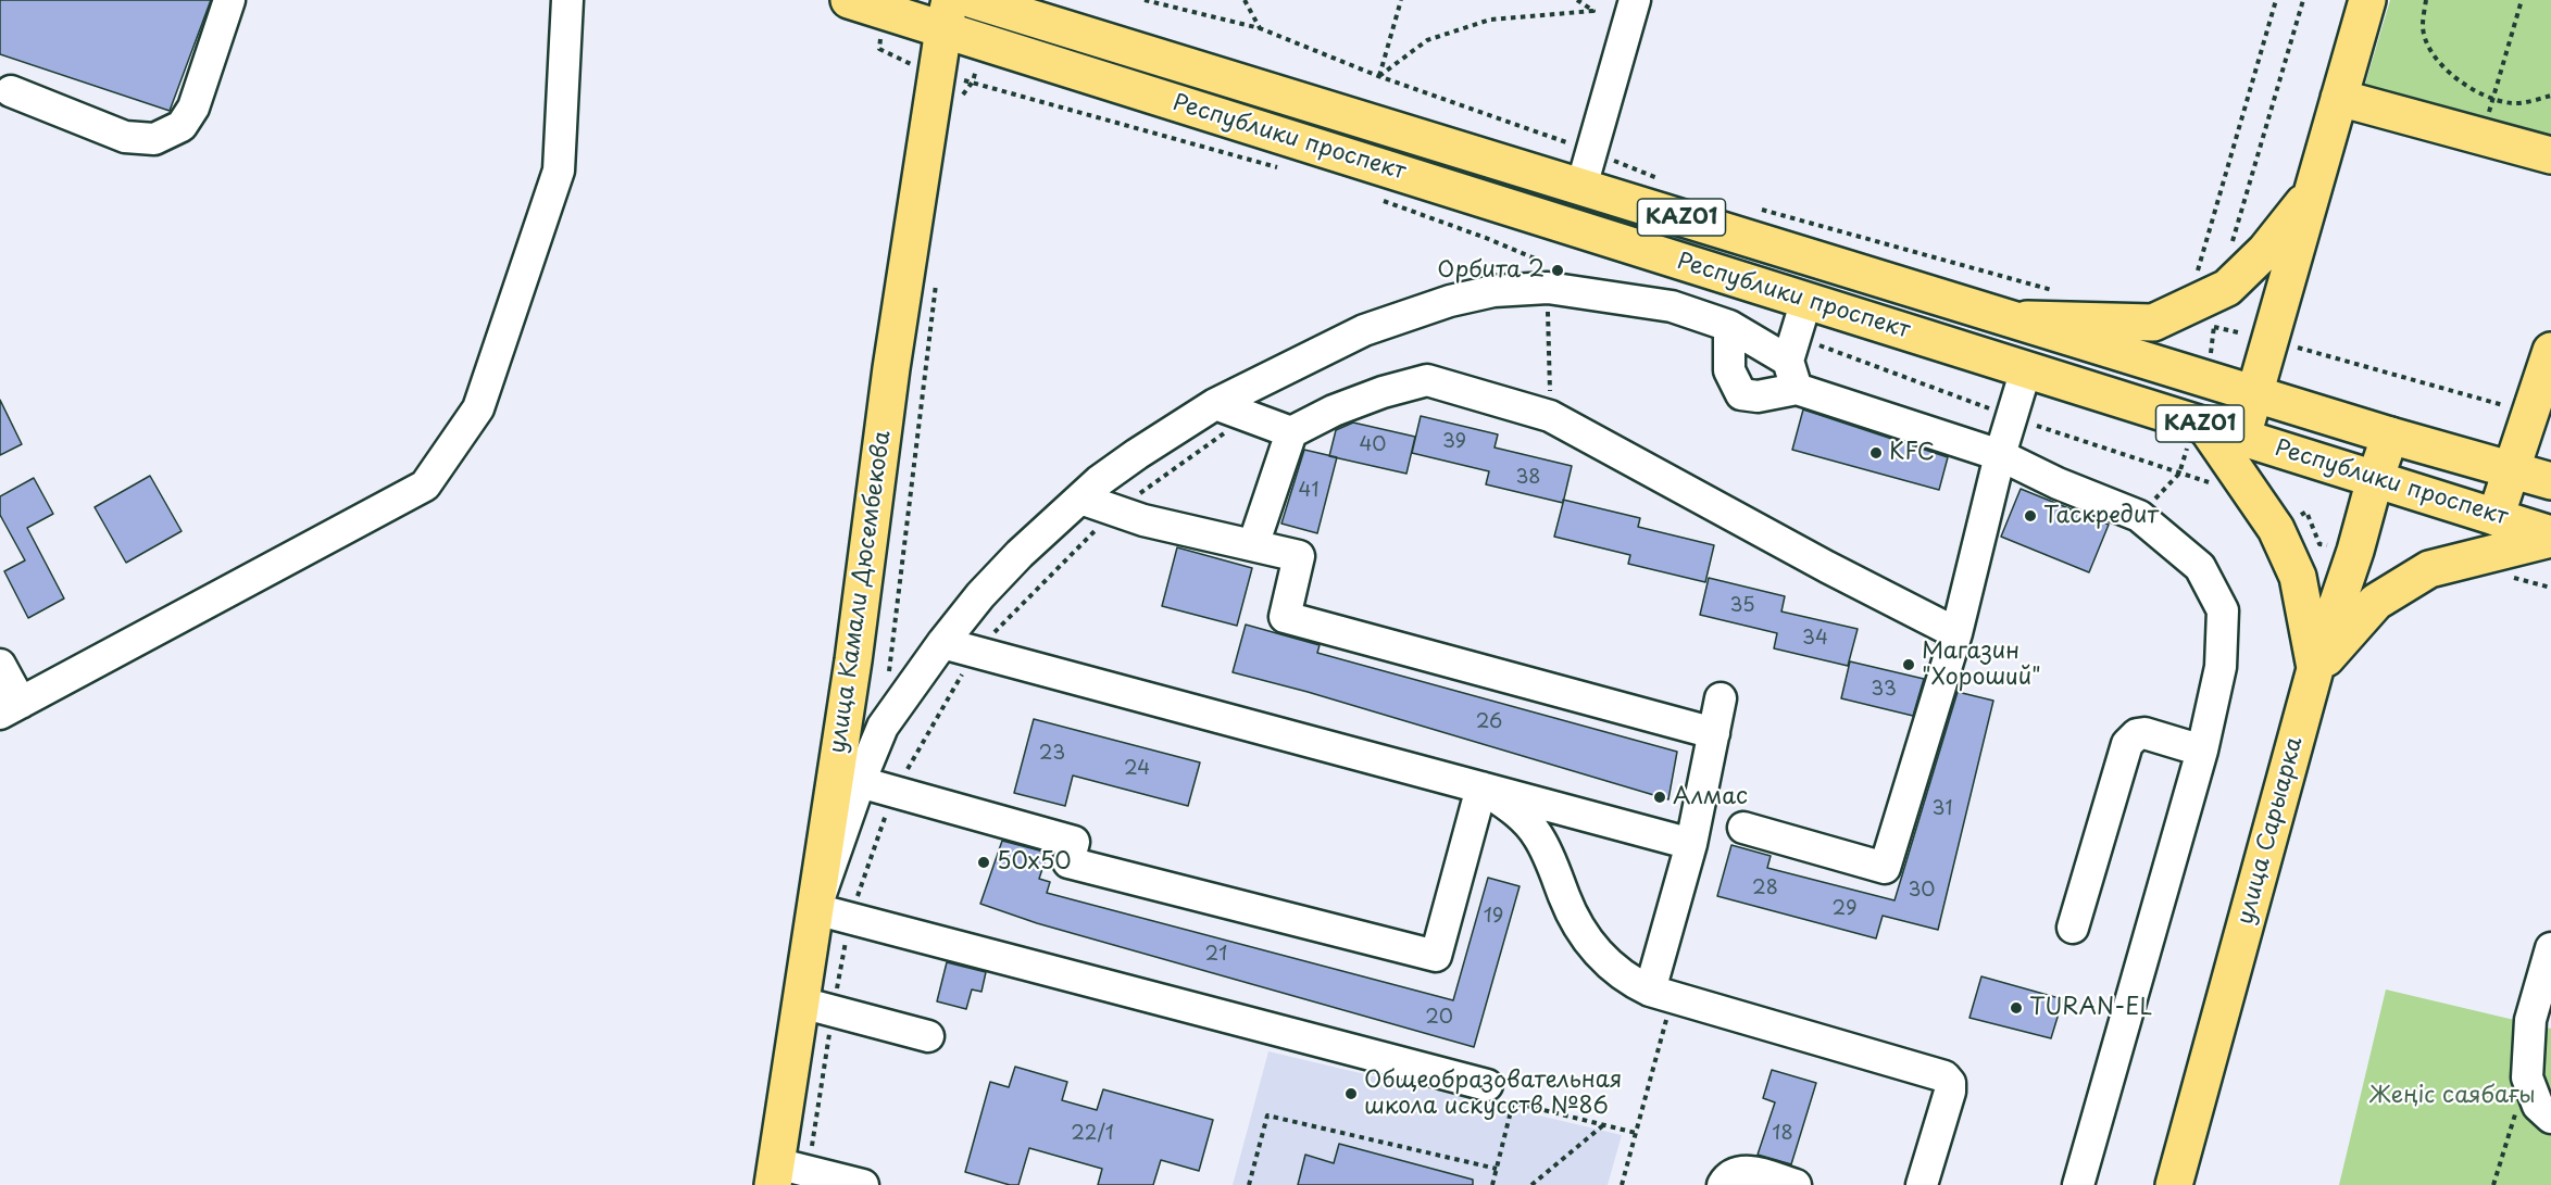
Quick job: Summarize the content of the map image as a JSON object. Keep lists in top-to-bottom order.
{
  "streets": {
    "main road": [
      "Республики проспект",
      "KАZ01",
      "улица Камали Дюсембекова",
      "улица Сарыарка"
    ]
  },
  "crossings": [
    ["Республики проспект", "улица Камали Дюсембекова"],
    ["Республики проспект", "улица Сарыарка"]
  ],
  "parks": ["Жеңіс саябағы"],
  "places": [
    "Орбита 2",
    "KFC",
    "Таскредит",
    "Магазин \"Хороший\"",
    "Алмас",
    "50х50",
    "TURAN-EL",
    "Общеобразовательная школа искусств №86"
  ],
  "house_numbers": [
    "39",
    "40",
    "38",
    "41",
    "35",
    "34",
    "33",
    "26",
    "23",
    "24",
    "31",
    "28",
    "30",
    "29",
    "19",
    "21",
    "20",
    "22/1",
    "18"
  ]
}
